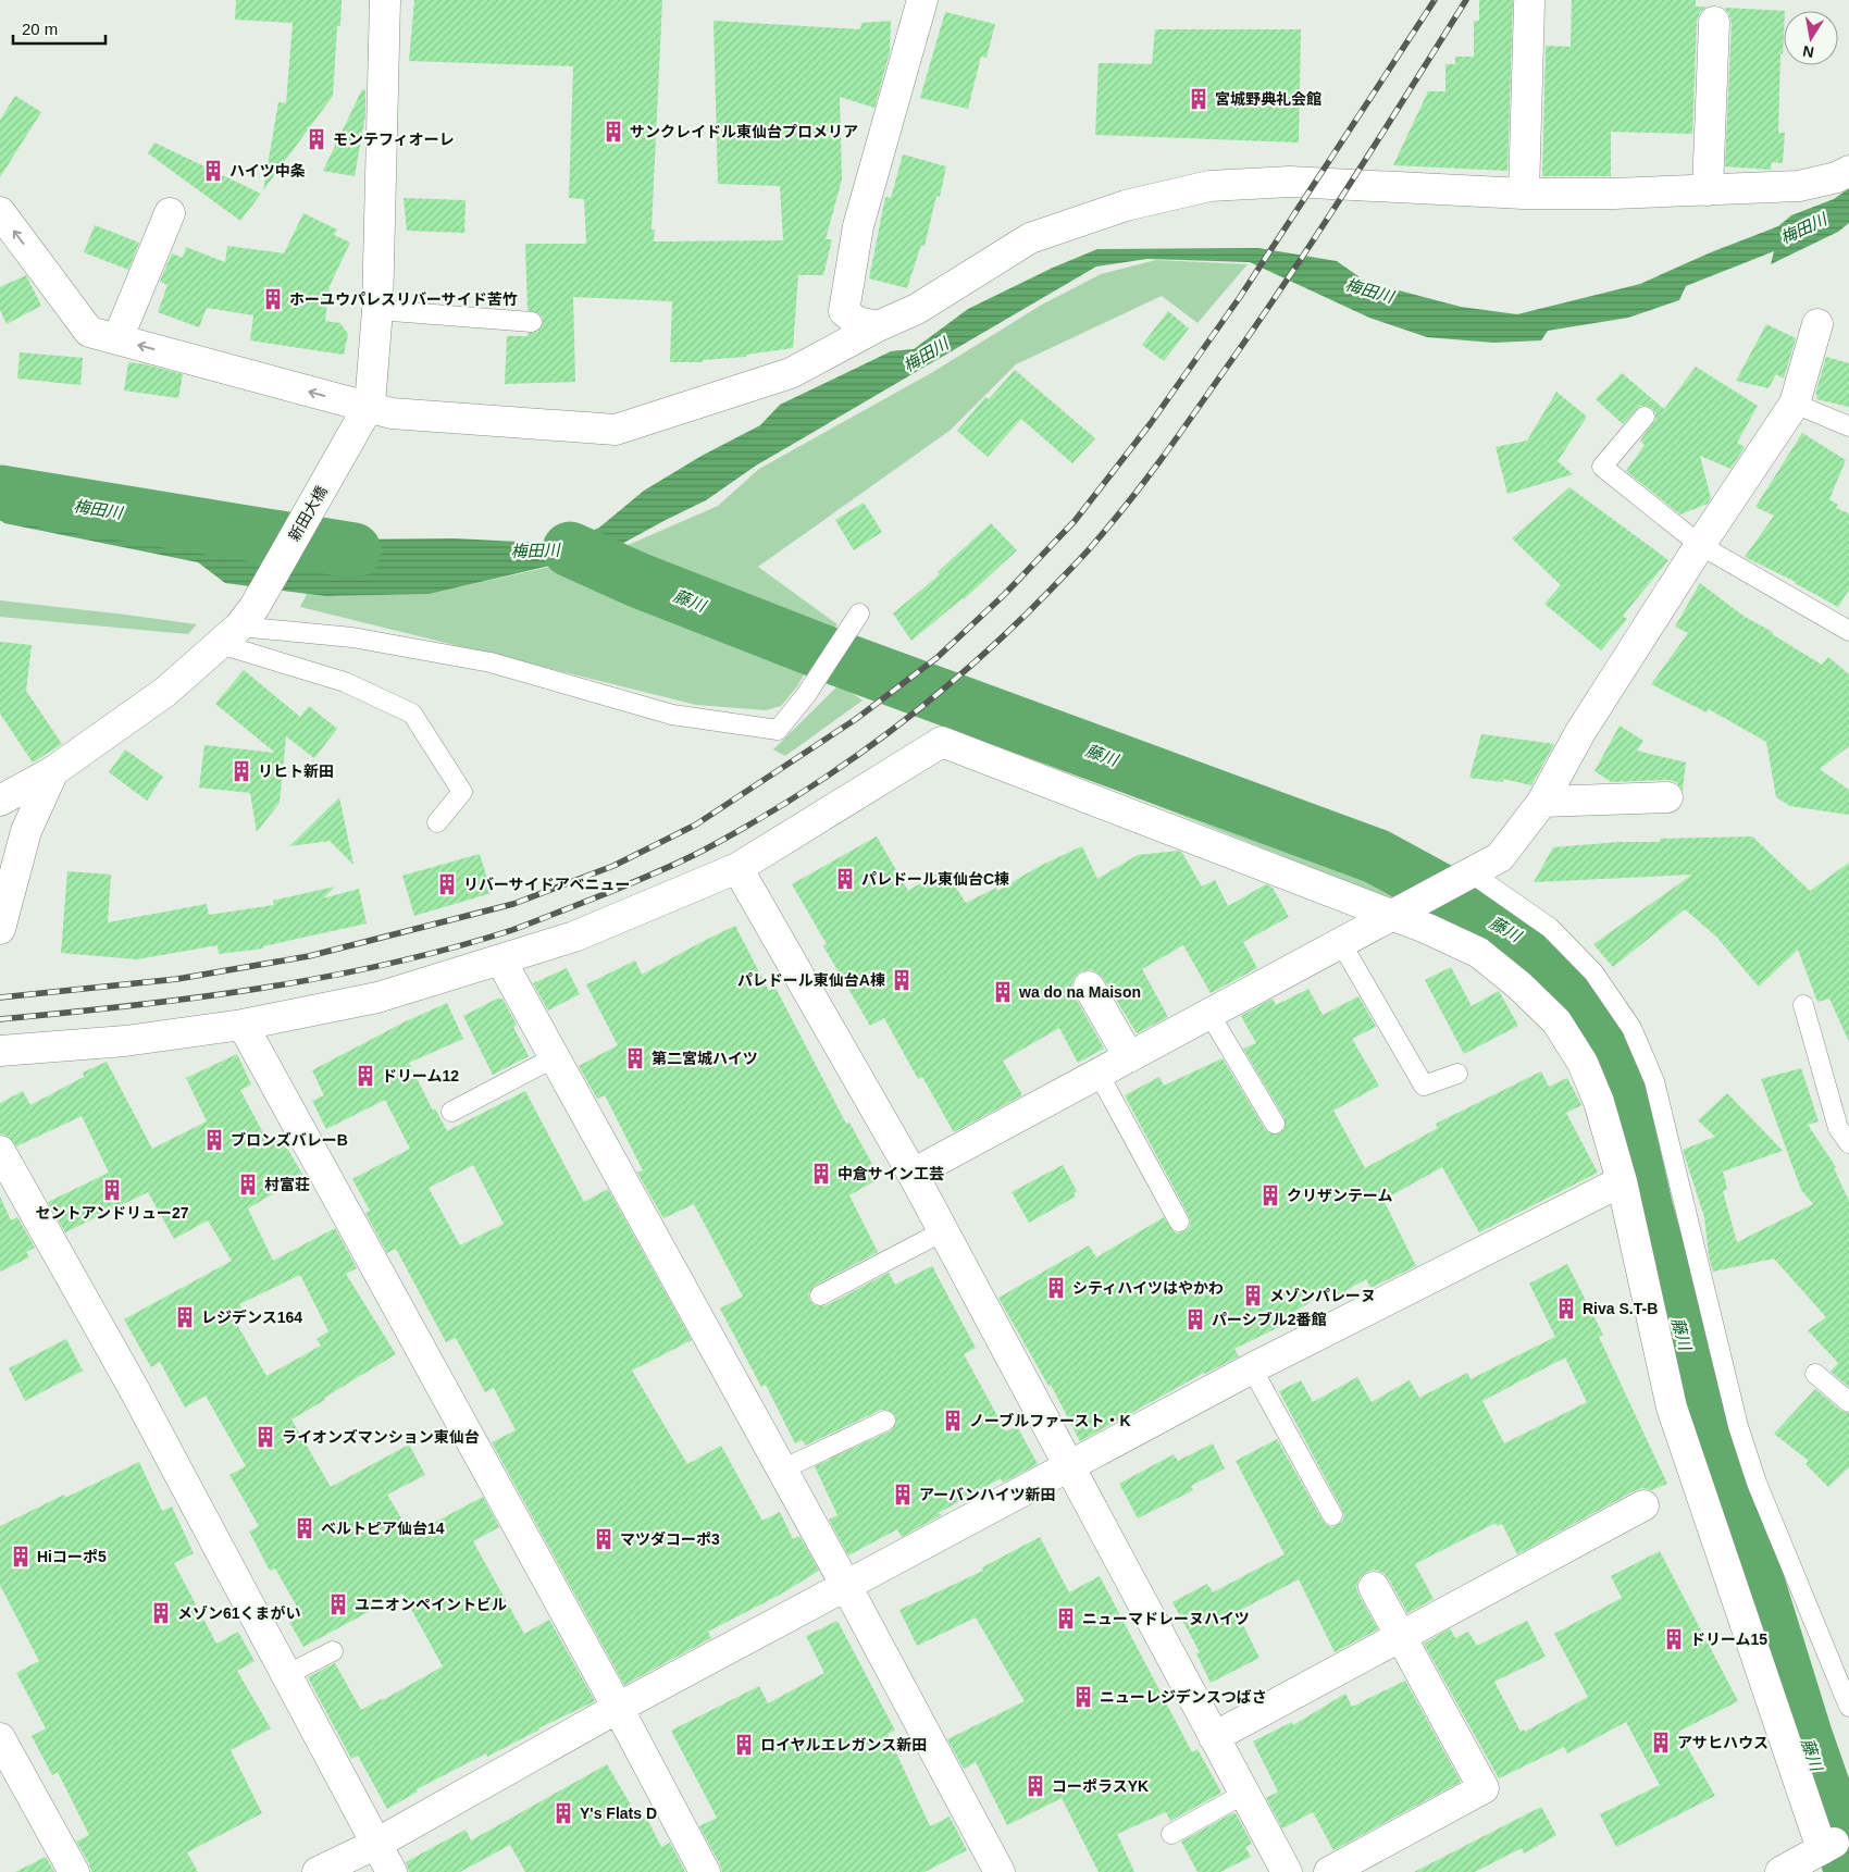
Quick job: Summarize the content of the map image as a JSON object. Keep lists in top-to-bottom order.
{
  "streets": {
    "street": ["新田大橋"]
  },
  "water": ["梅田川", "藤川"],
  "places": {
    "building": [
      "宮城野典礼会館",
      "サンクレイドル東仙台プロメリア",
      "モンテフィオーレ",
      "ハイツ中条",
      "ホーユウパレスリバーサイド苦竹",
      "リヒト新田",
      "パレドール東仙台C棟",
      "リバーサイドアベニュー",
      "パレドール東仙台A棟",
      "wa do na Maison",
      "第二宮城ハイツ",
      "ドリーム12",
      "ブロンズバレーB",
      "中倉サイン工芸",
      "村富荘",
      "セントアンドリュー27",
      "クリザンテーム",
      "シティハイツはやかわ",
      "メゾンパレーヌ",
      "Riva S.T-B",
      "レジデンス164",
      "パーシブル2番館",
      "ノーブルファースト・K",
      "ライオンズマンション東仙台",
      "アーバンハイツ新田",
      "ベルトピア仙台14",
      "マツダコーポ3",
      "Hiコーポ5",
      "ユニオンペイントビル",
      "メゾン61くまがい",
      "ニューマドレーヌハイツ",
      "ドリーム15",
      "ニューレジデンスつばさ",
      "アサヒハウス",
      "ロイヤルエレガンス新田",
      "コーポラスYK",
      "Y's Flats D"
    ]
  },
  "scale_bar": "20 m",
  "north": "bottom"
}
